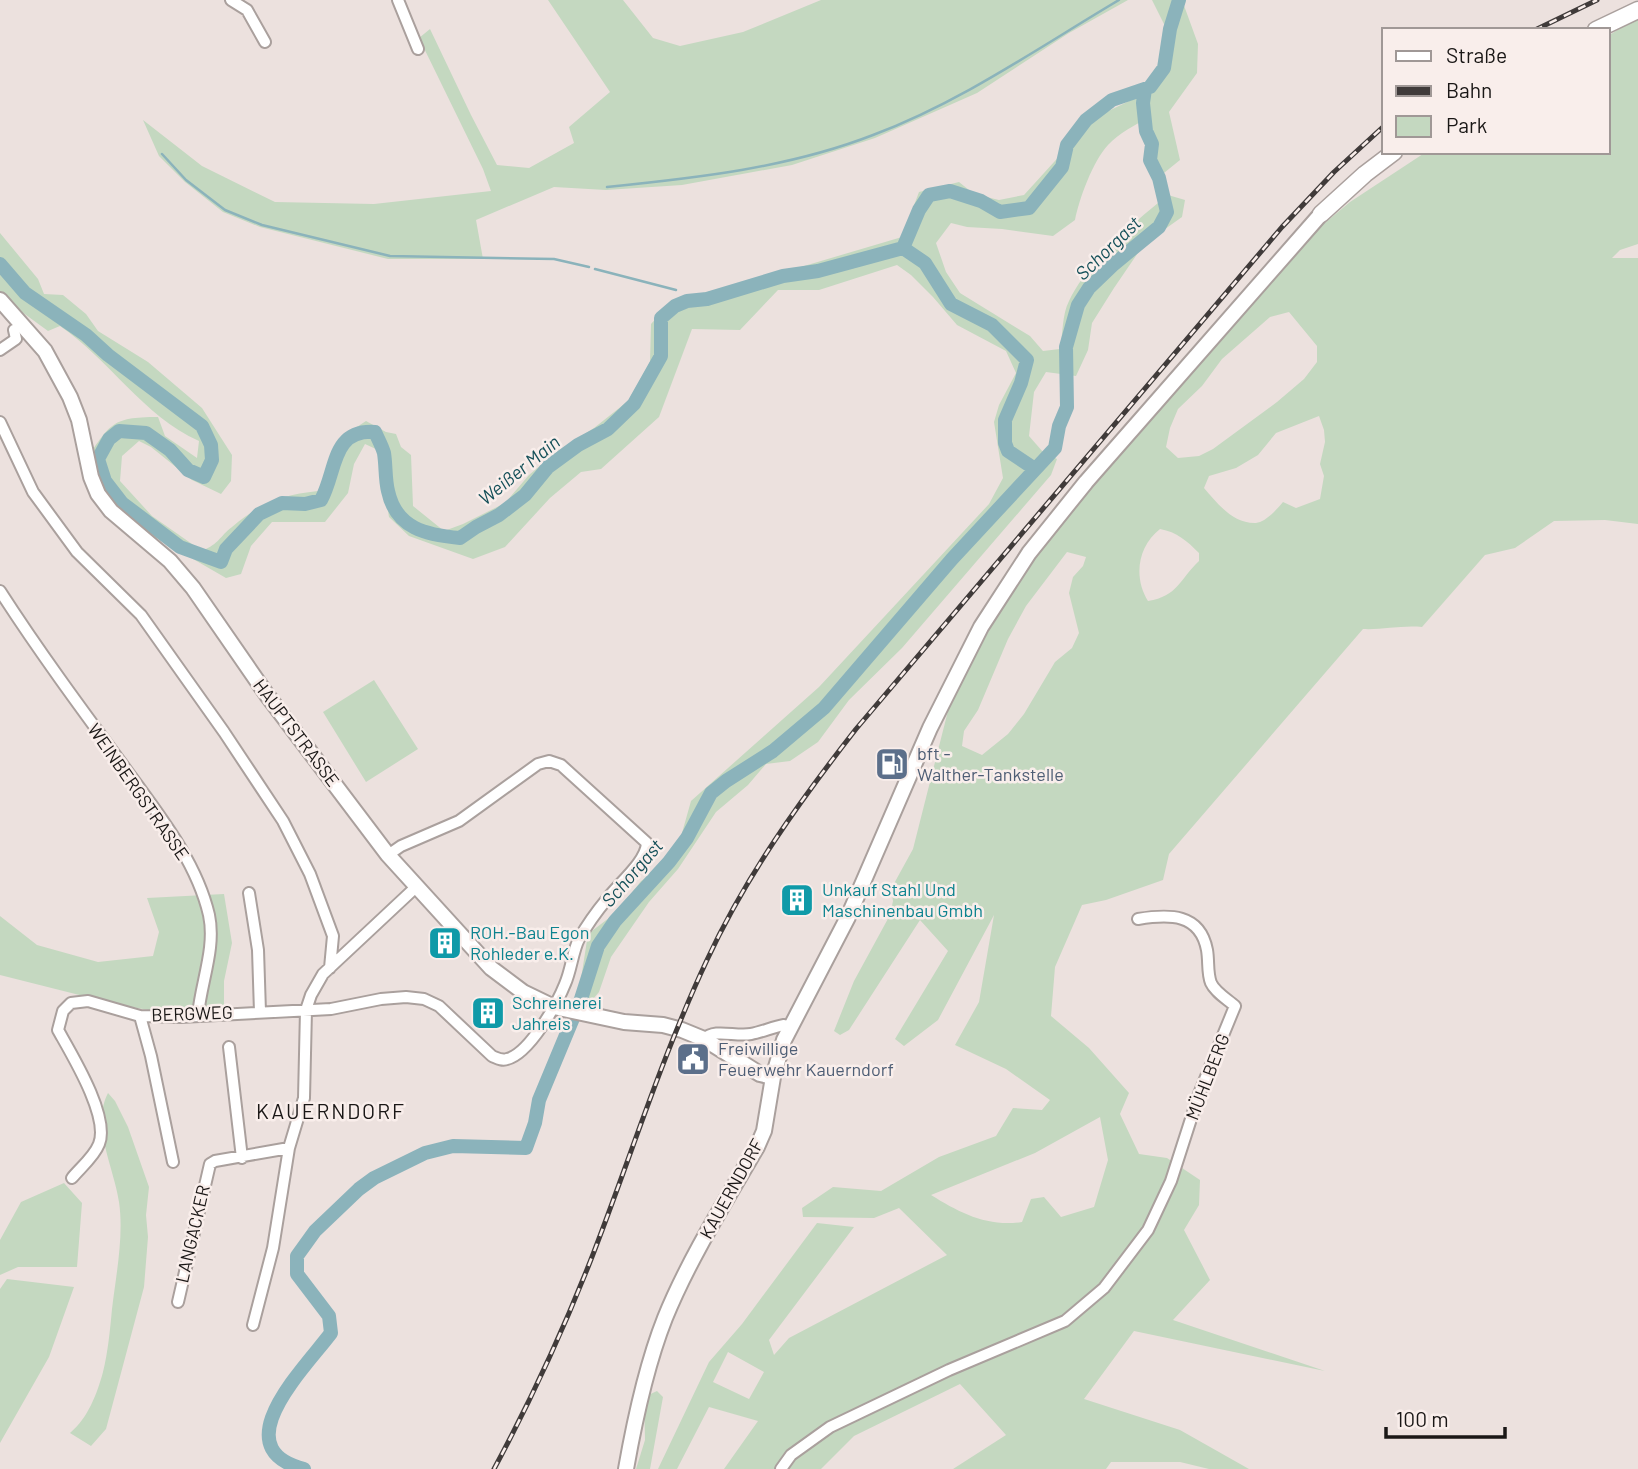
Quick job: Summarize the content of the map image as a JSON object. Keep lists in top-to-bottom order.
{
  "streets": {
    "main road": ["HAUPTSTRASSE", "KAUERNDORF"],
    "street": [
      "WEINBERGSTRASSE",
      "BERGWEG",
      "MÜHLBERG",
      "LANGACKER"
    ]
  },
  "crossings": [
    ["HAUPTSTRASSE", "BERGWEG"],
    ["HAUPTSTRASSE", "KAUERNDORF"],
    ["WEINBERGSTRASSE", "BERGWEG"]
  ],
  "districts": ["KAUERNDORF"],
  "water": ["Schorgast", "Weißer Main"],
  "places": {
    "fuel station": ["bft - Walther-Tankstelle"],
    "building": ["Unkauf Stahl Und Maschinenbau Gmbh", "ROH.-Bau Egon Rohleder e.K.", "Schreinerei Jahreis"],
    "public building": ["Freiwillige Feuerwehr Kauerndorf"]
  },
  "legend": ["Straße", "Bahn", "Park"],
  "scale_bar": "100 m"
}
